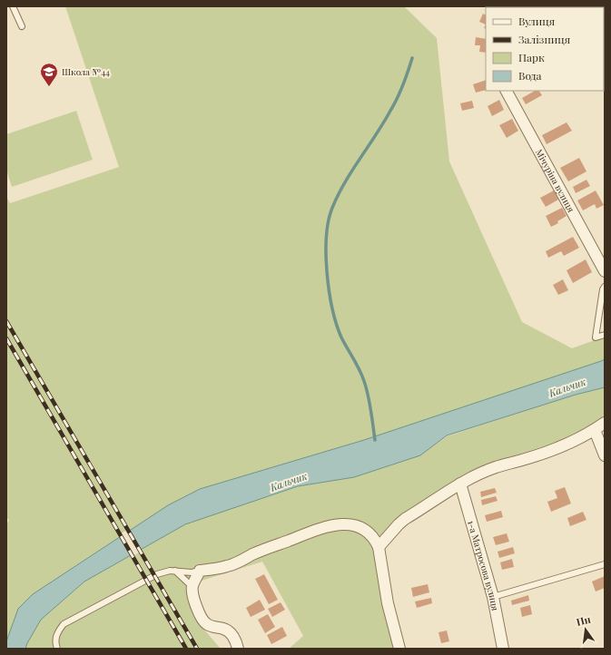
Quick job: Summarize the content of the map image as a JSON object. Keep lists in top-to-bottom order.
{
  "streets": {
    "street": ["Мічуріна вулиця", "1-а Матросова вулиця"]
  },
  "water": ["Кальчик"],
  "places": {
    "school or university": ["Школа №44"]
  },
  "legend": [
    "Вулиця",
    "Залізниця",
    "Парк",
    "Вода"
  ],
  "north": "top"
}
